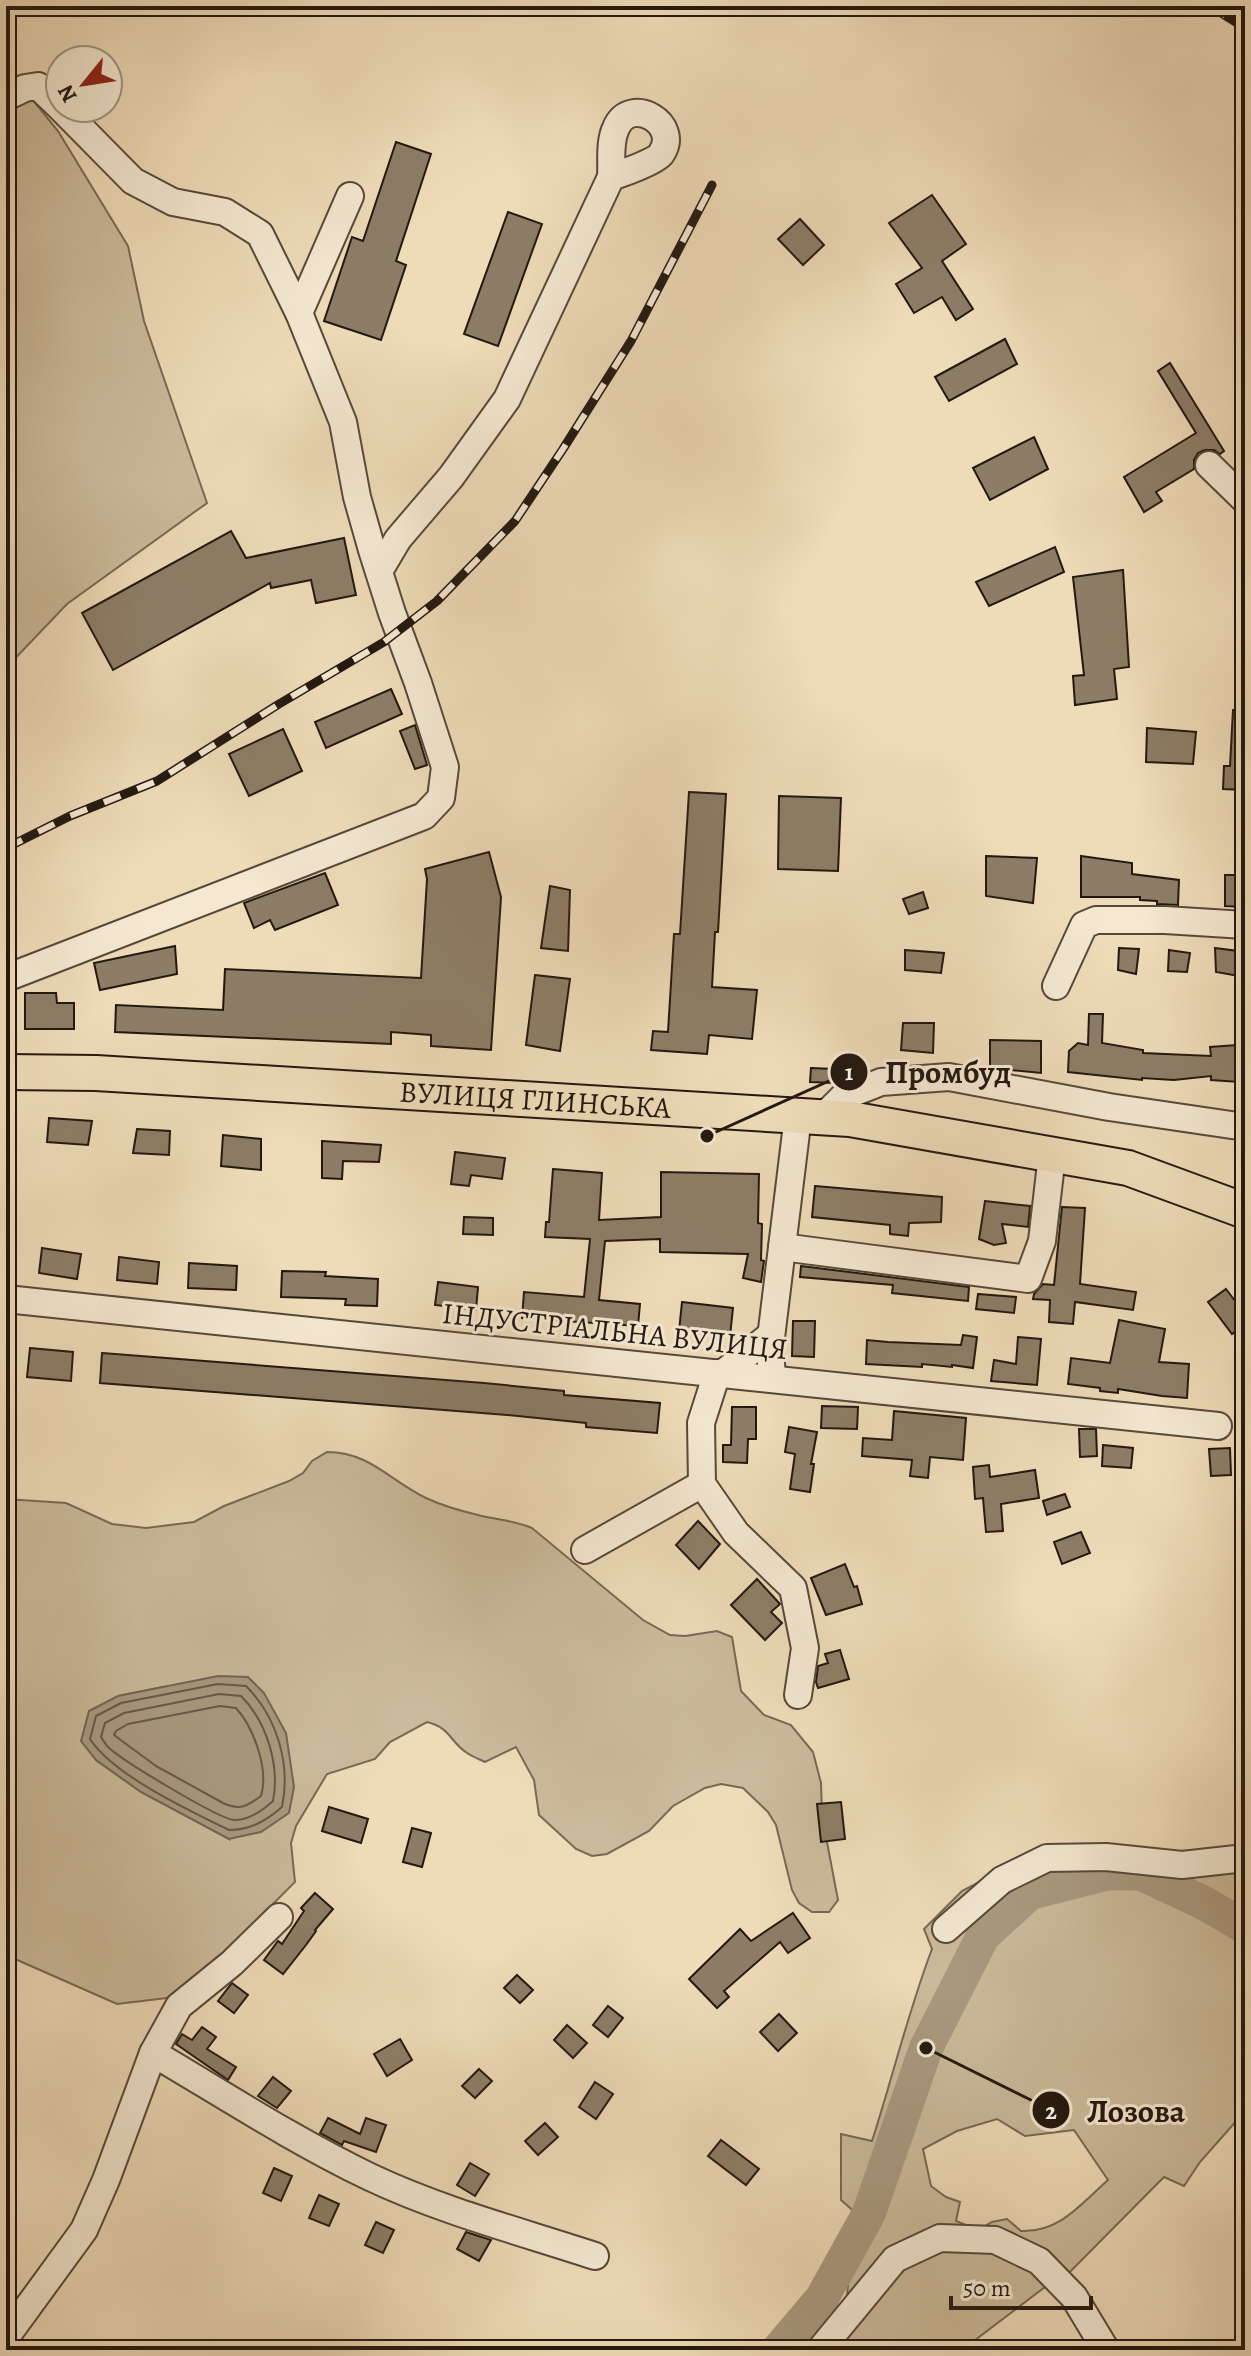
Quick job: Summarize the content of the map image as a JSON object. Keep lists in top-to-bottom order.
{
  "streets": {
    "main road": ["ВУЛИЦЯ ГЛИНСЬКА"],
    "street": ["ІНДУСТРІАЛЬНА ВУЛИЦЯ"]
  },
  "places": ["Промбуд", "Лозова"],
  "scale_bar": "50 m",
  "north": "bottom left"
}
